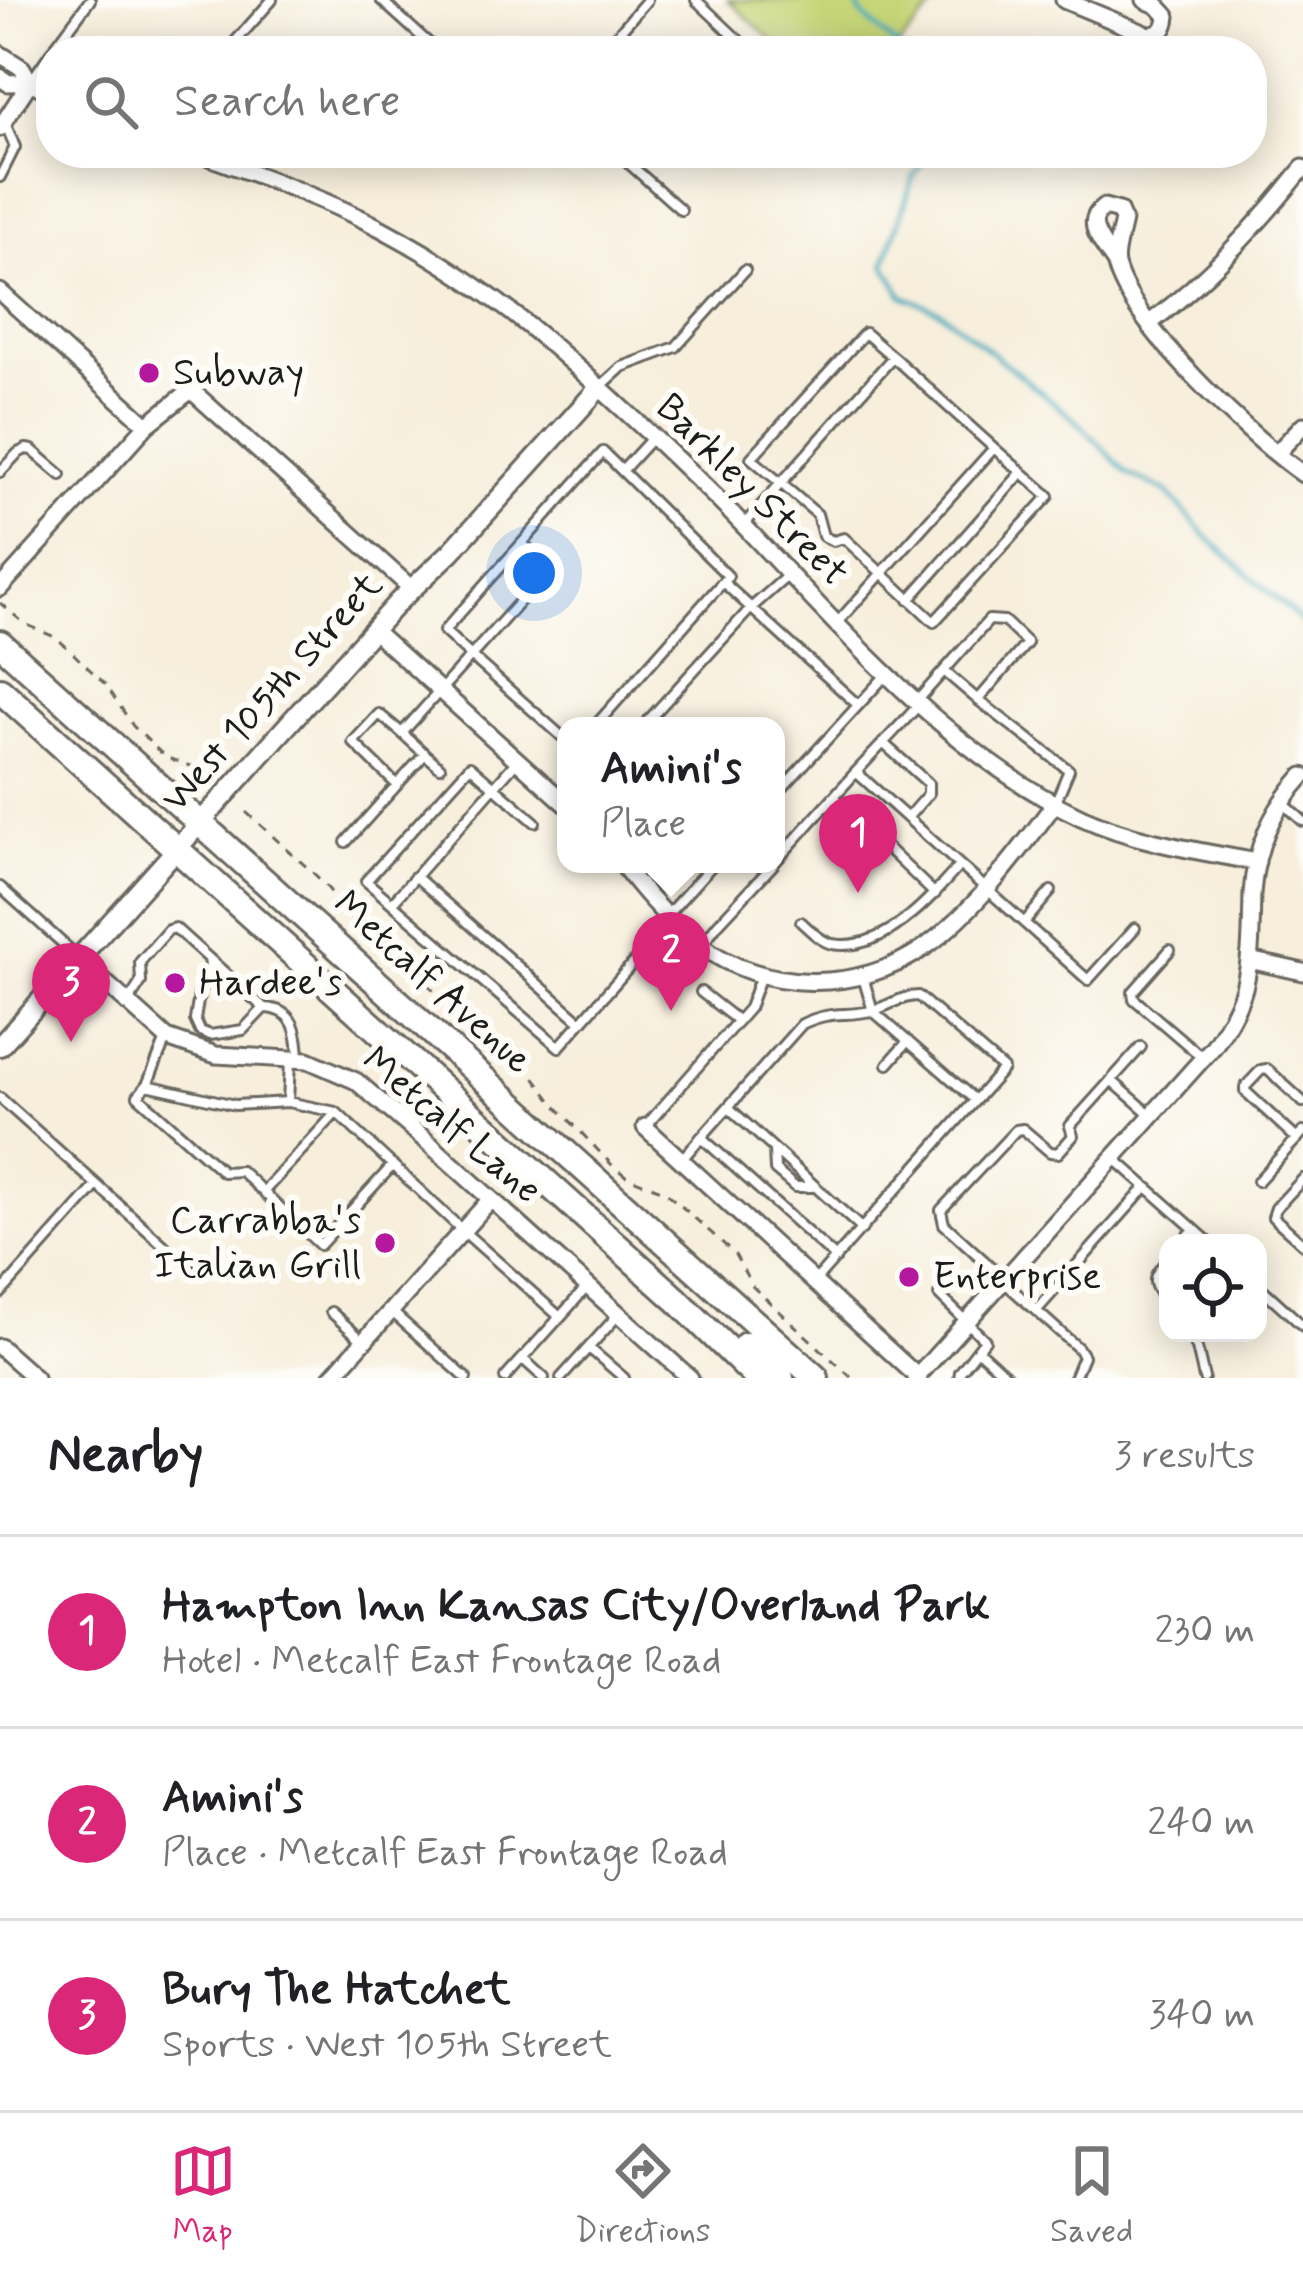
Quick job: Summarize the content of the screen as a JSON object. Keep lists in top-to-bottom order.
{
  "streets": {
    "main road": ["Metcalf Avenue"],
    "street": ["Barkley Street", "West 105th Street", "Metcalf Lane"]
  },
  "crossings": [
    ["Barkley Street", "West 105th Street"],
    ["West 105th Street", "Metcalf Avenue"],
    ["West 105th Street", "Metcalf Lane"]
  ],
  "places": [
    "Subway",
    "Hardee's",
    "Carrabba's Italian Grill",
    "Enterprise"
  ],
  "page": {
    "search": "Search here",
    "popup": ["Amini's", "Place"],
    "pins": ["1", "2", "3"],
    "heading": ["Nearby", "3 results"],
    "list": [
      {
        "mark": "1",
        "name": "Hampton Inn Kansas City/Overland Park",
        "note": "Hotel · Metcalf East Frontage Road",
        "value": "230 m"
      },
      {
        "mark": "2",
        "name": "Amini's",
        "note": "Place · Metcalf East Frontage Road",
        "value": "240 m"
      },
      {
        "mark": "3",
        "name": "Bury The Hatchet",
        "note": "Sports · West 105th Street",
        "value": "340 m"
      }
    ],
    "nav": ["Map", "Directions", "Saved"]
  }
}
